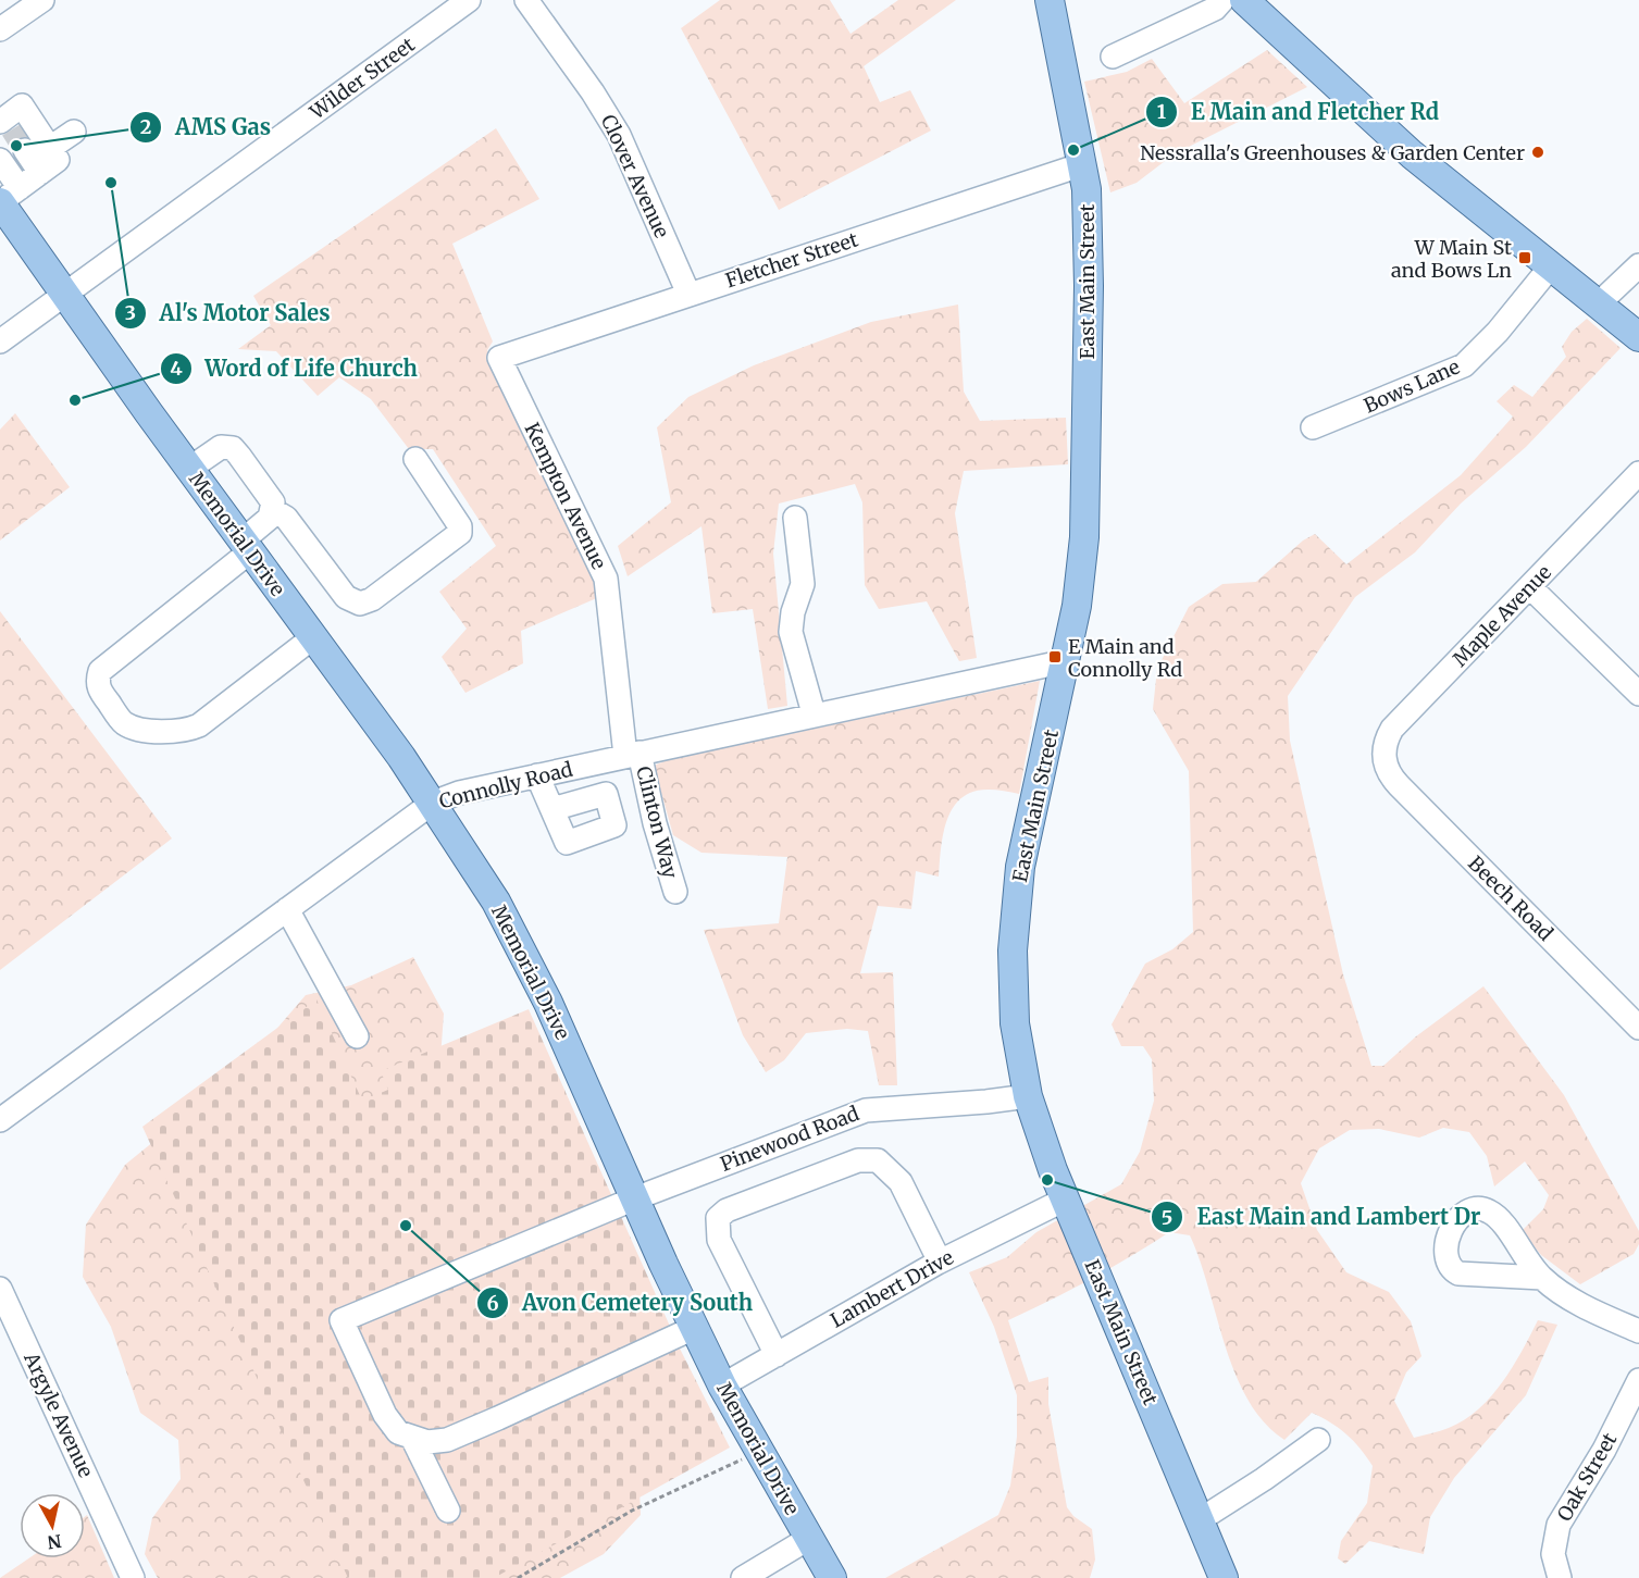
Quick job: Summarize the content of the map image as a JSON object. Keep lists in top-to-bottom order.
{
  "streets": {
    "main road": ["East Main Street", "Memorial Drive"],
    "street": [
      "Wilder Street",
      "Clover Avenue",
      "Fletcher Street",
      "Bows Lane",
      "Kempton Avenue",
      "Maple Avenue",
      "Connolly Road",
      "Clinton Way",
      "Beech Road",
      "Pinewood Road",
      "Lambert Drive",
      "Argyle Avenue",
      "Oak Street"
    ]
  },
  "crossings": [
    ["Wilder Street", "Memorial Drive"],
    ["Clover Avenue", "Fletcher Street"],
    ["Fletcher Street", "East Main Street"],
    ["Fletcher Street", "Kempton Avenue"],
    ["East Main Street", "Connolly Road"],
    ["East Main Street", "Pinewood Road"],
    ["East Main Street", "Lambert Drive"],
    ["Kempton Avenue", "Connolly Road"],
    ["Kempton Avenue", "Clinton Way"],
    ["Memorial Drive", "Connolly Road"],
    ["Memorial Drive", "Pinewood Road"],
    ["Memorial Drive", "Lambert Drive"],
    ["Maple Avenue", "Beech Road"],
    ["Connolly Road", "Clinton Way"]
  ],
  "places": {
    "other": [
      "AMS Gas",
      "E Main and Fletcher Rd",
      "Nessralla's Greenhouses & Garden Center",
      "Al's Motor Sales",
      "Word of Life Church",
      "East Main and Lambert Dr",
      "Avon Cemetery South"
    ],
    "transit": ["W Main St and Bows Ln", "E Main and Connolly Rd"]
  },
  "north": "bottom"
}
